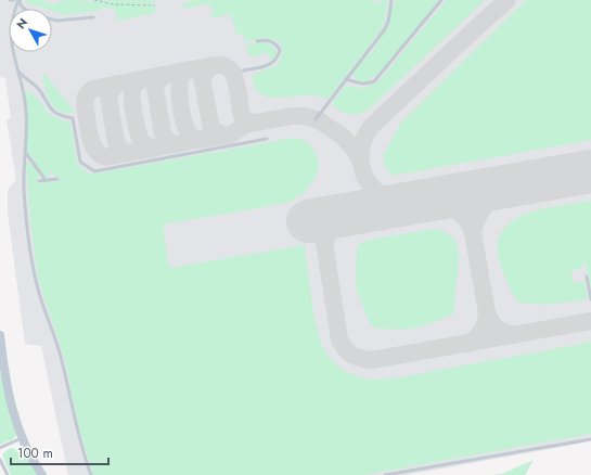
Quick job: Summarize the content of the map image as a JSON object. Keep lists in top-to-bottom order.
{
  "scale_bar": "100 m",
  "north": "top left"
}
